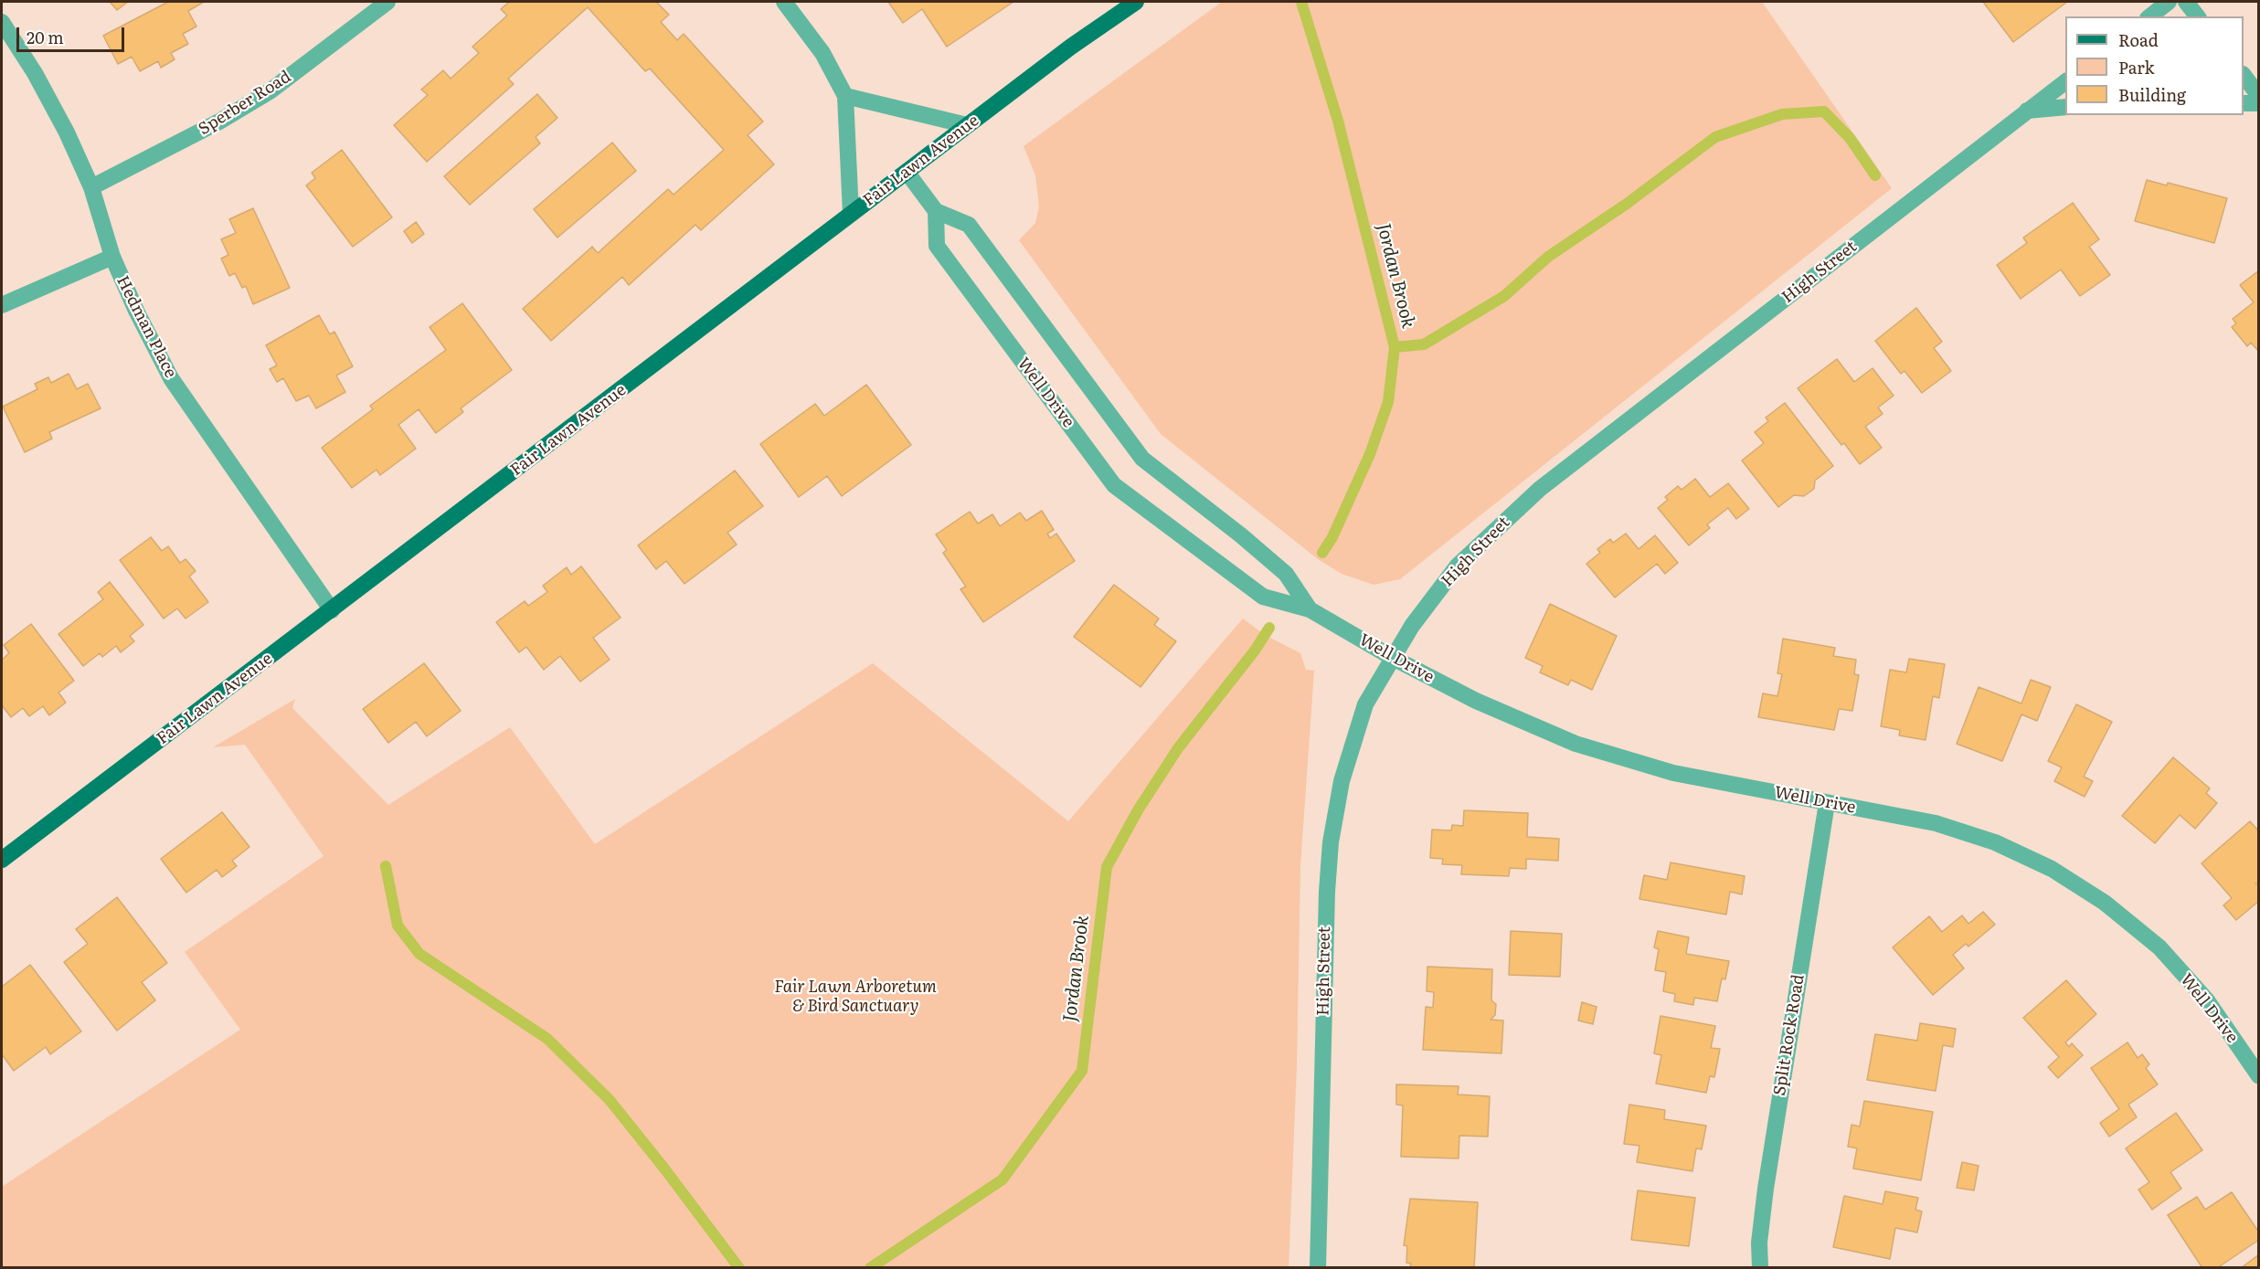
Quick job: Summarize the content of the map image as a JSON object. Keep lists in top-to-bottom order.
{
  "streets": {
    "main road": ["Fair Lawn Avenue"],
    "street": [
      "Sperber Road",
      "High Street",
      "Hedman Place",
      "Well Drive",
      "Split Rock Road"
    ]
  },
  "crossings": [
    ["Sperber Road", "Hedman Place"],
    ["Fair Lawn Avenue", "Hedman Place"],
    ["High Street", "Well Drive"],
    ["Well Drive", "Split Rock Road"]
  ],
  "water": ["Jordan Brook"],
  "parks": ["Fair Lawn Arboretum & Bird Sanctuary"],
  "legend": ["Road", "Park", "Building"],
  "scale_bar": "20 m"
}
